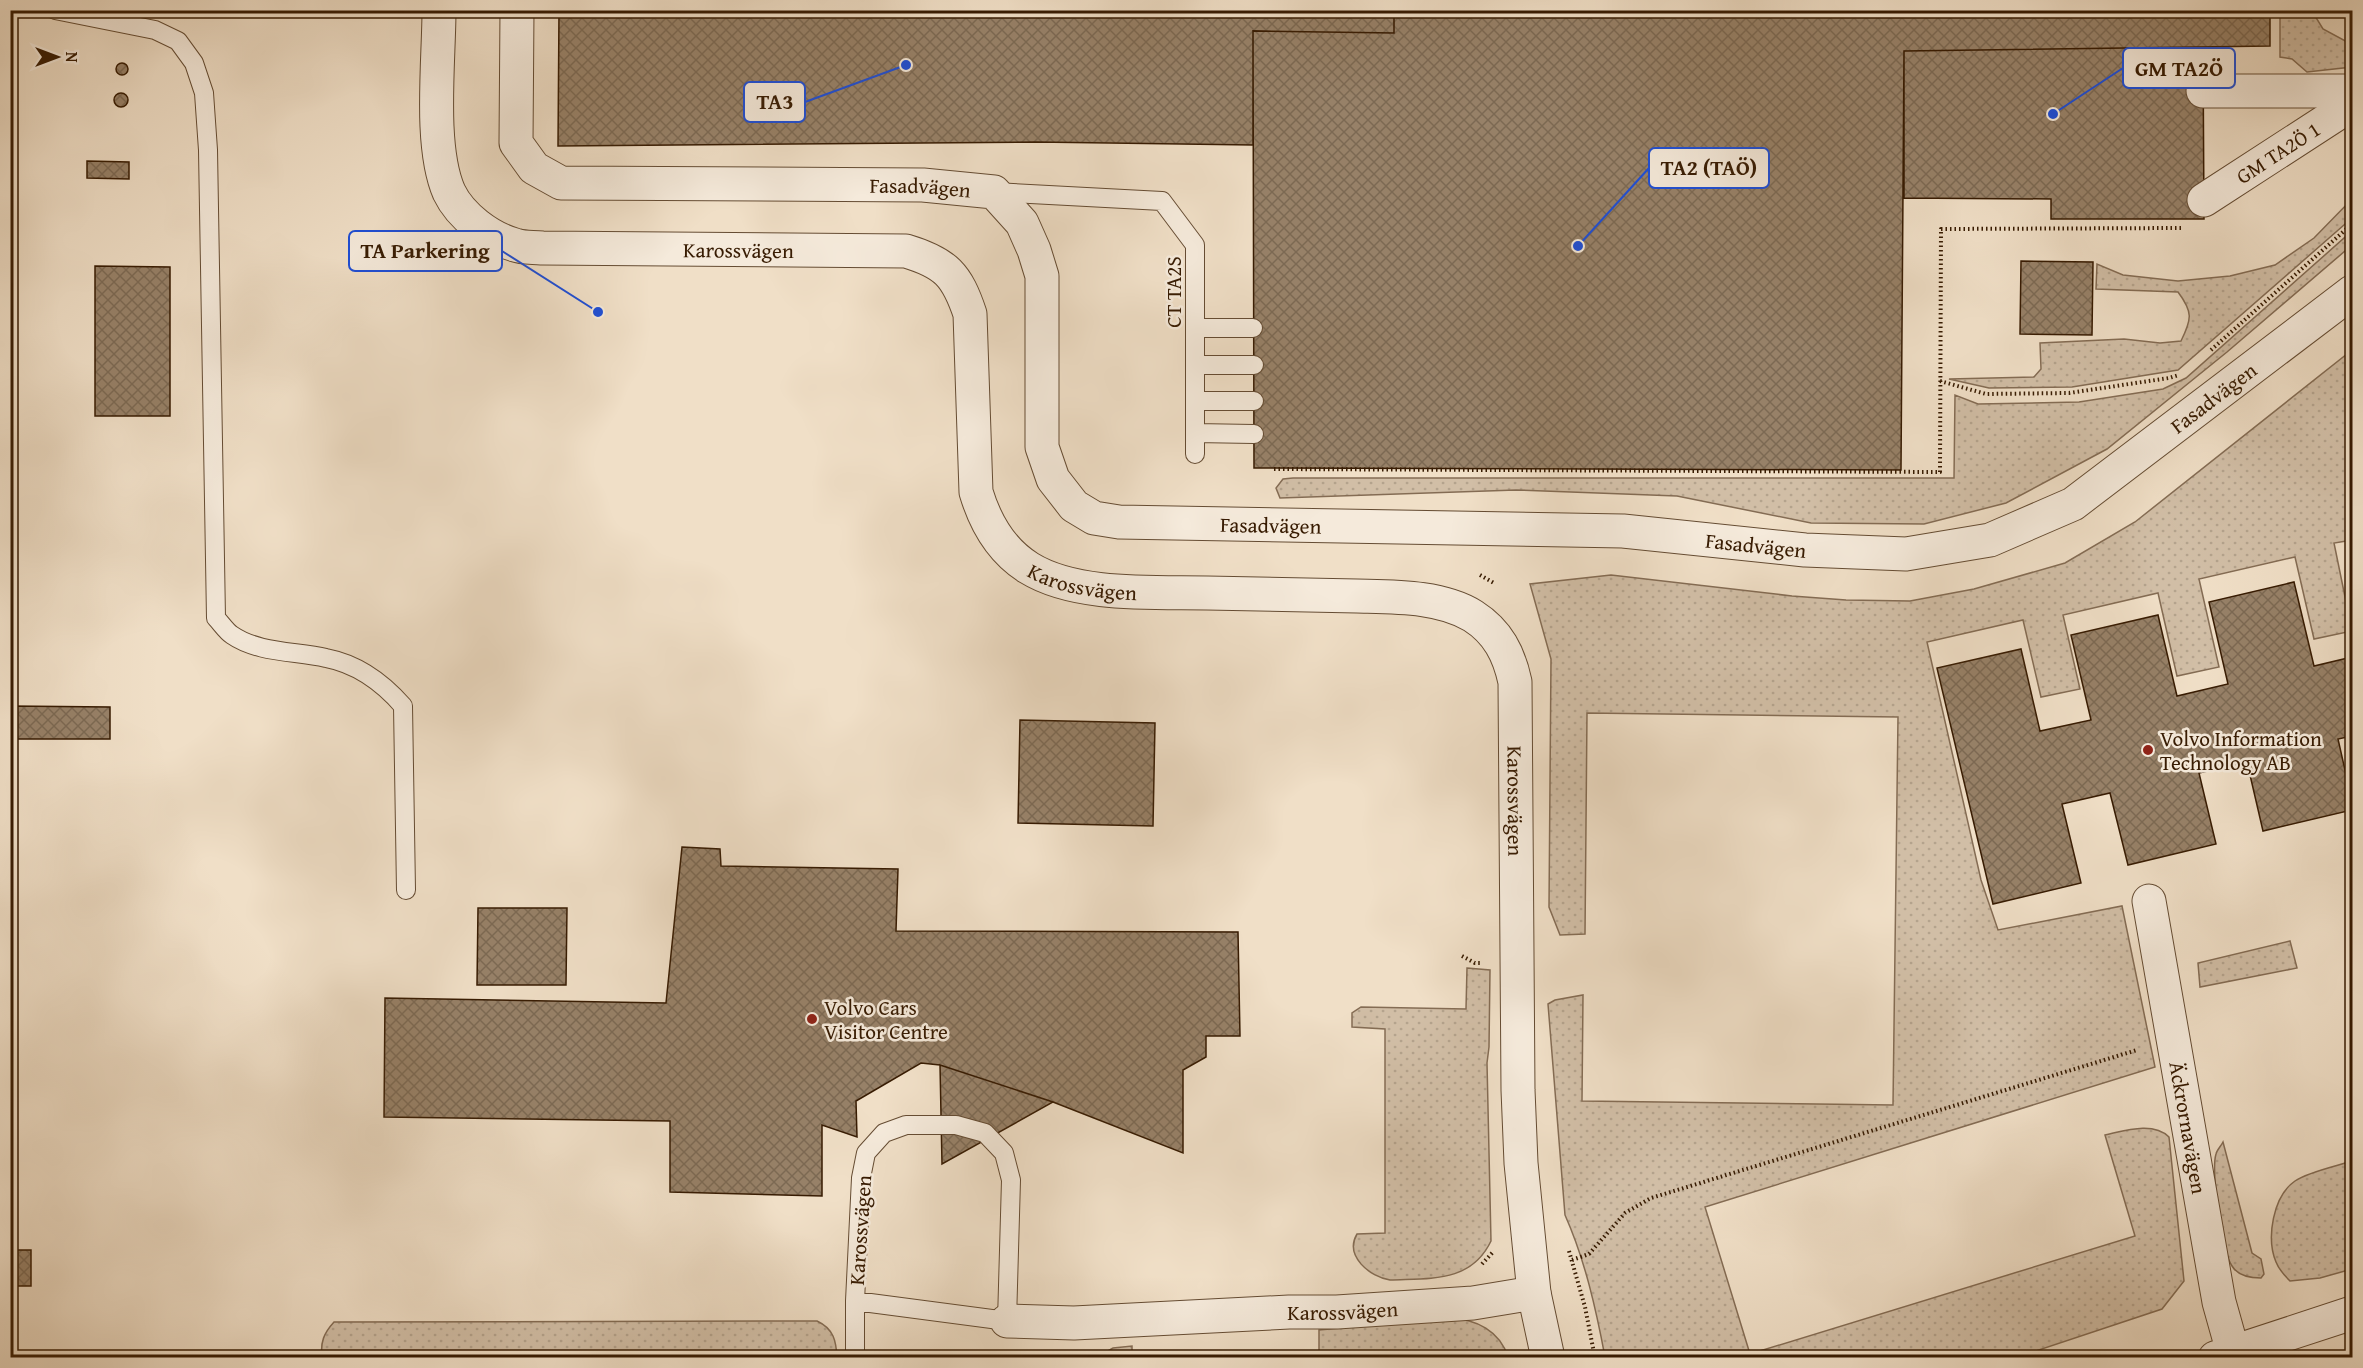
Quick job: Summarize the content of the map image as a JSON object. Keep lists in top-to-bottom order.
{
  "streets": {
    "street": [
      "GM TA2Ö 1",
      "Fasadvägen",
      "Karossvägen",
      "Äckrornavägen"
    ],
    "lane": ["CT TA2S"]
  },
  "crossings": [
    ["Fasadvägen", "CT TA2S"]
  ],
  "places": [
    "TA3",
    "GM TA2Ö",
    "TA2 (TAÖ)",
    "TA Parkering",
    "Volvo Information Technology AB",
    "Volvo Cars Visitor Centre"
  ],
  "north": "right"
}
